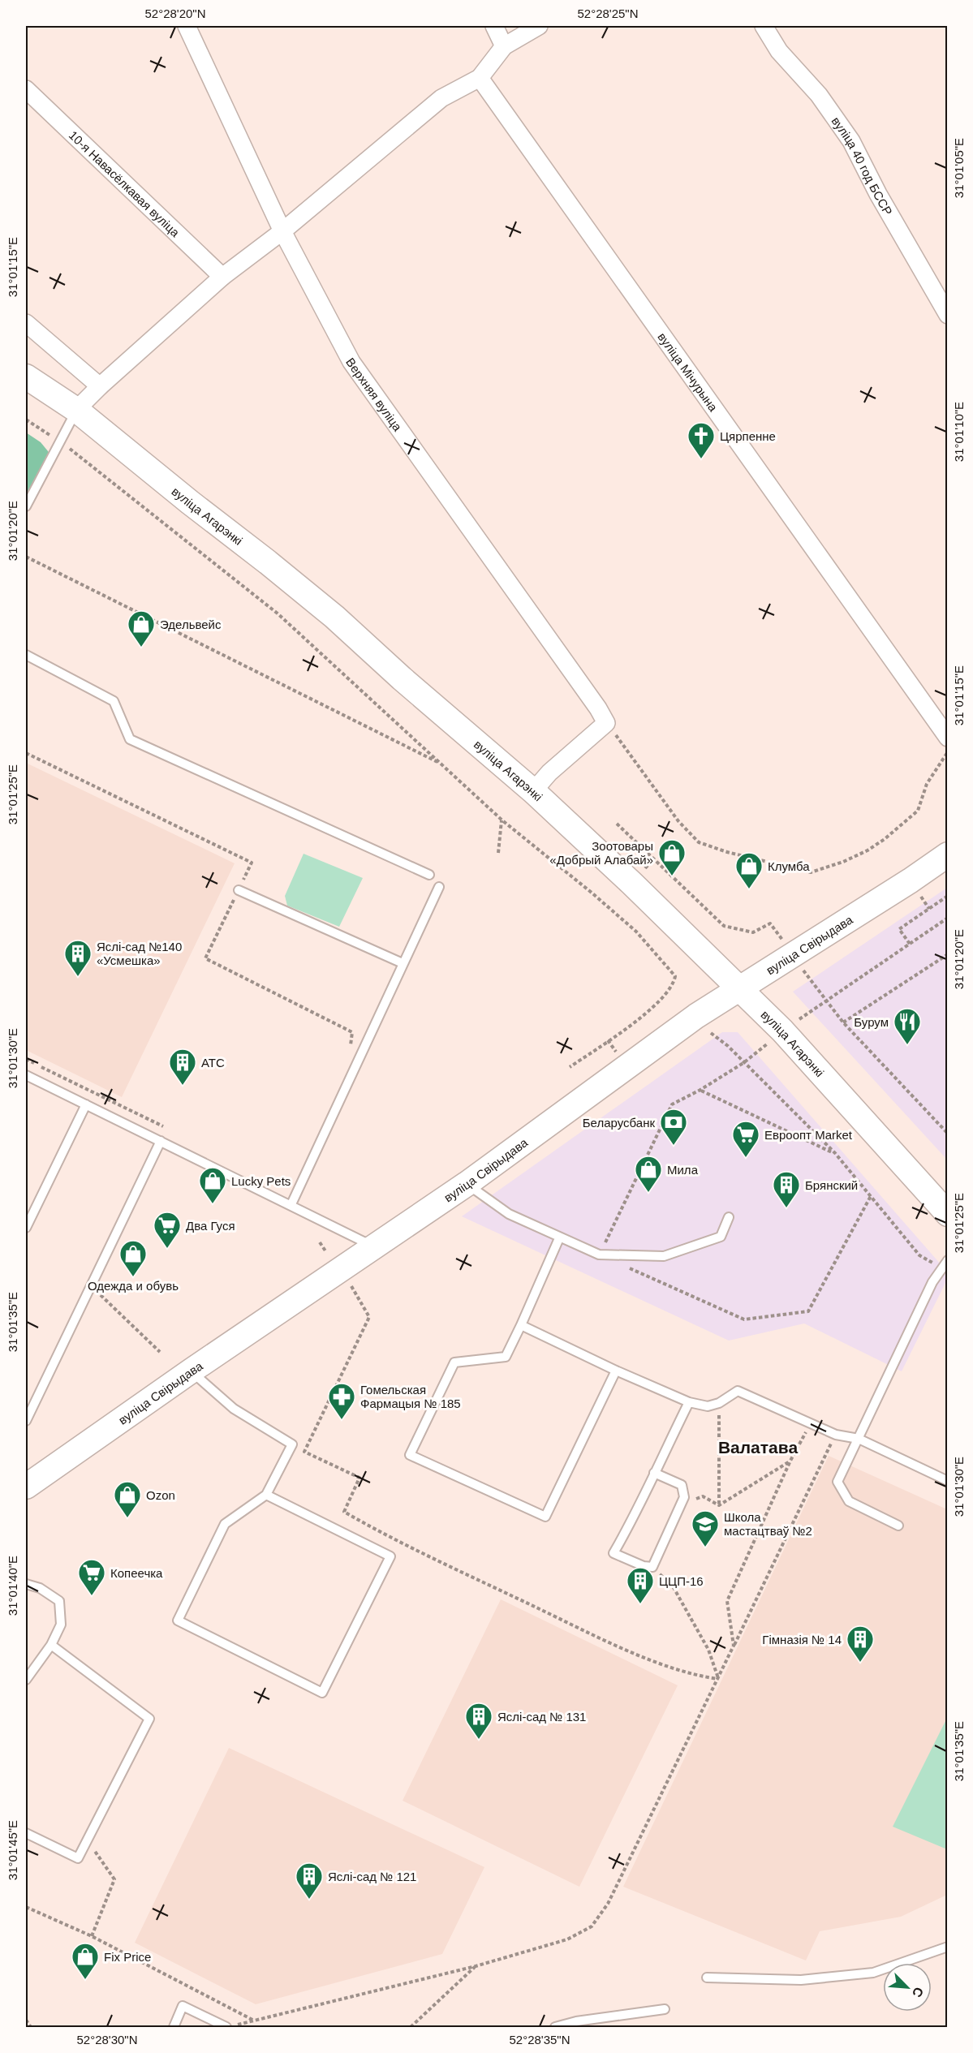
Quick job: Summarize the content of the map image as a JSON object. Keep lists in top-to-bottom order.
{
  "streets": {
    "main road": ["вуліца Агарэнкі", "вуліца Свірыдава"],
    "street": [
      "вуліца 40 год БССР",
      "10-я Навасёлкавая вуліца",
      "вуліца Мічурына",
      "Верхняя вуліца"
    ]
  },
  "crossings": [
    ["вуліца Агарэнкі", "вуліца Свірыдава"]
  ],
  "districts": ["Валатава"],
  "places": {
    "church": ["Цярпенне"],
    "shop": [
      "Эдельвейс",
      "Зоотовары «Добрый Алабай»",
      "Клумба",
      "Мила",
      "Lucky Pets",
      "Одежда и обувь",
      "Ozon",
      "Fix Price"
    ],
    "building": [
      "Яслі-сад №140 «Усмешка»",
      "АТС",
      "Брянский",
      "ЦЦП-16",
      "Гімназія № 14",
      "Яслі-сад № 131",
      "Яслі-сад № 121"
    ],
    "restaurant": ["Бурум"],
    "bank": ["Беларусбанк"],
    "supermarket": ["Евроопт Market", "Два Гуся", "Копеечка"],
    "pharmacy": ["Гомельская Фармацыя № 185"],
    "school or university": ["Школа мастацтваў №2"]
  },
  "north": "bottom right",
  "coordinates": [
    "52°28'20\"N",
    "52°28'25\"N",
    "31°01'05\"E",
    "31°01'15\"E",
    "31°01'10\"E",
    "31°01'20\"E",
    "31°01'25\"E",
    "31°01'30\"E",
    "31°01'35\"E",
    "31°01'40\"E",
    "31°01'45\"E",
    "52°28'30\"N",
    "52°28'35\"N"
  ]
}
